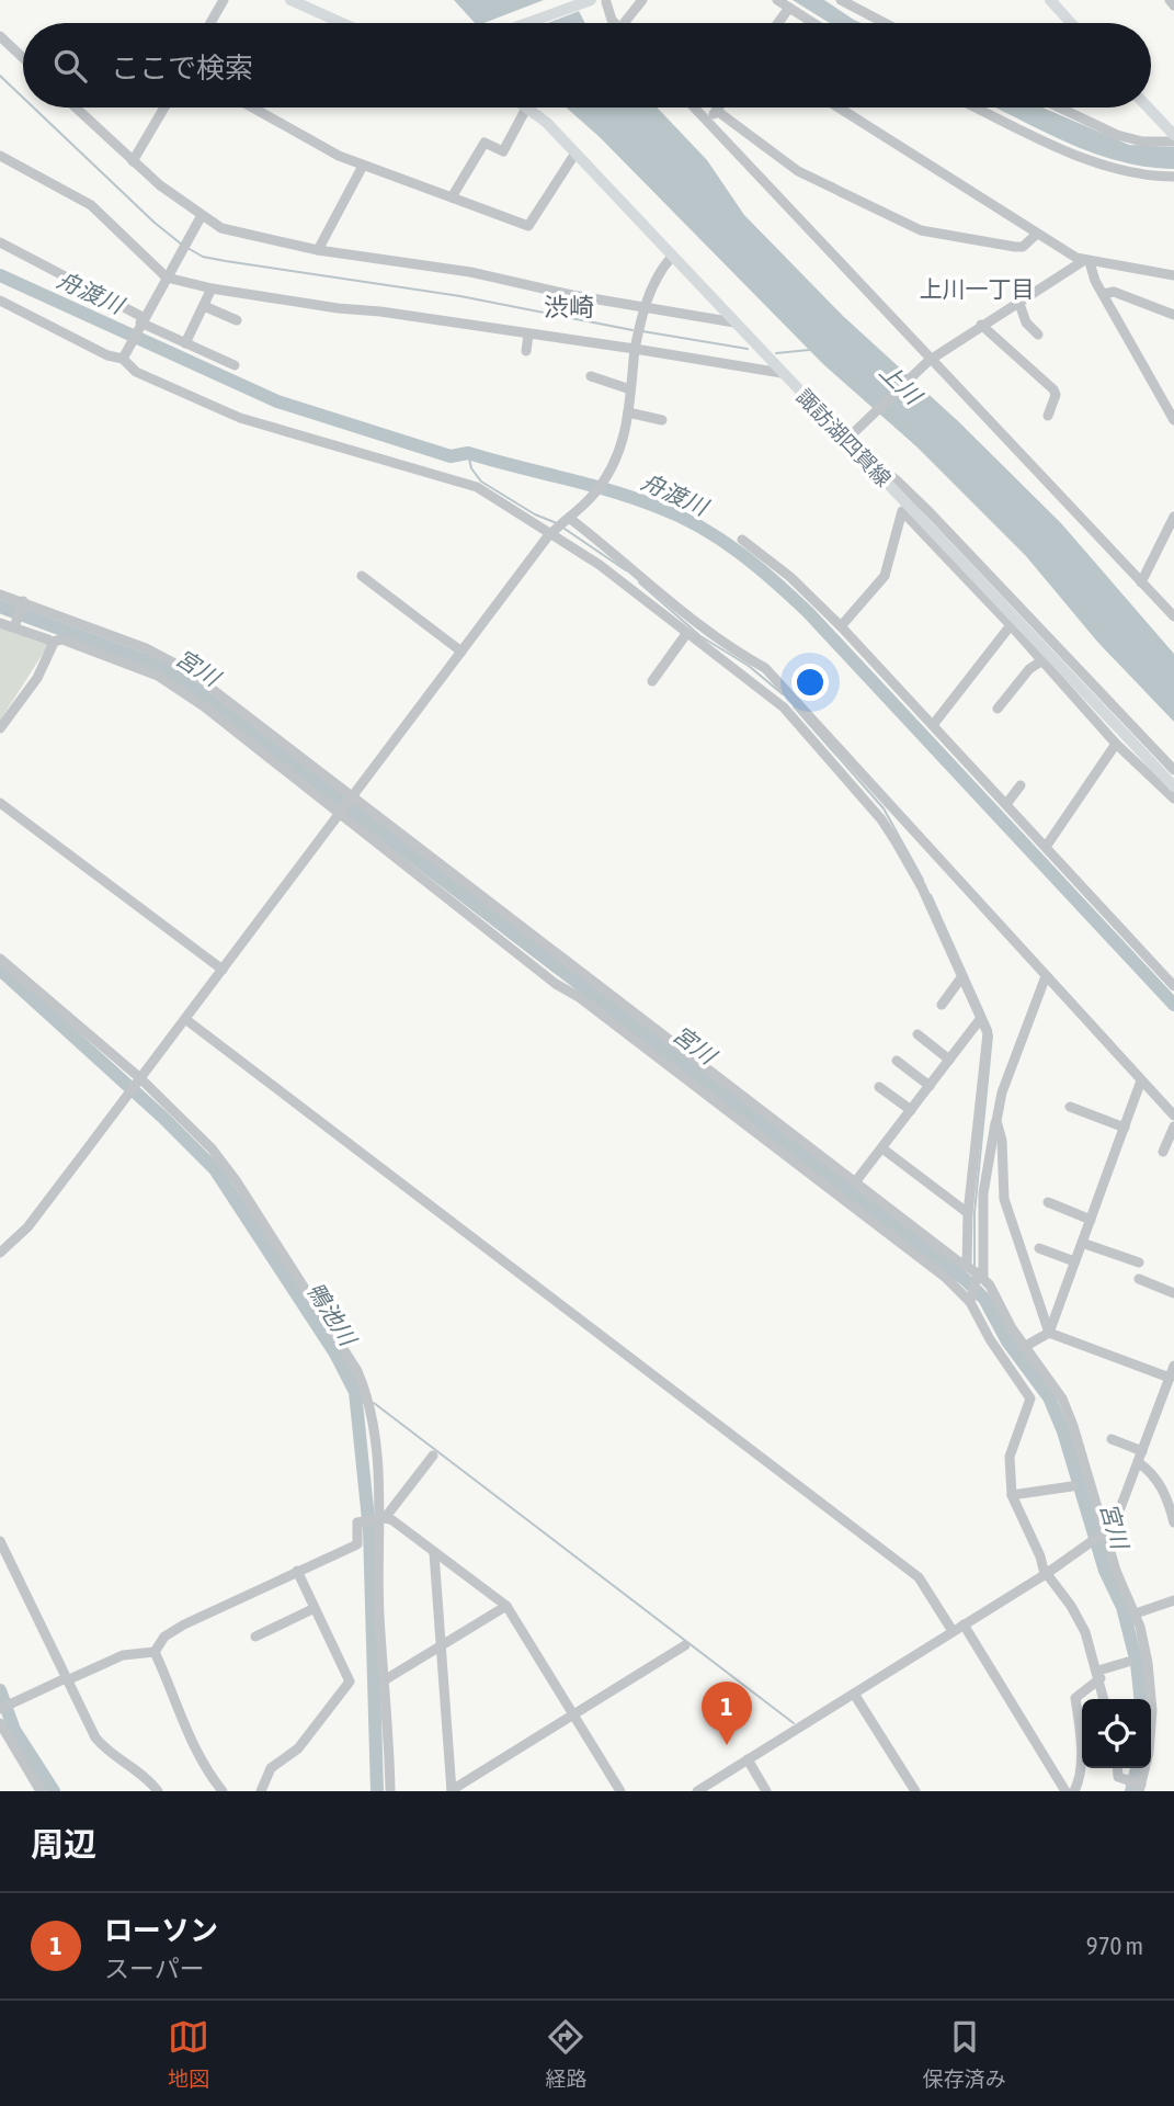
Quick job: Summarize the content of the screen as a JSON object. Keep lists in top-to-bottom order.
{
  "streets": {
    "main road": ["諏訪湖四賀線"]
  },
  "districts": ["上川一丁目", "渋崎"],
  "water": [
    "舟渡川",
    "上川",
    "宮川",
    "鴨池川"
  ],
  "page": {
    "search": "ここで検索",
    "pins": "1",
    "heading": "周辺",
    "list": [
      {
        "mark": "1",
        "name": "ローソン",
        "note": "スーパー",
        "value": "970 m"
      }
    ],
    "nav": ["地図", "経路", "保存済み"]
  }
}
